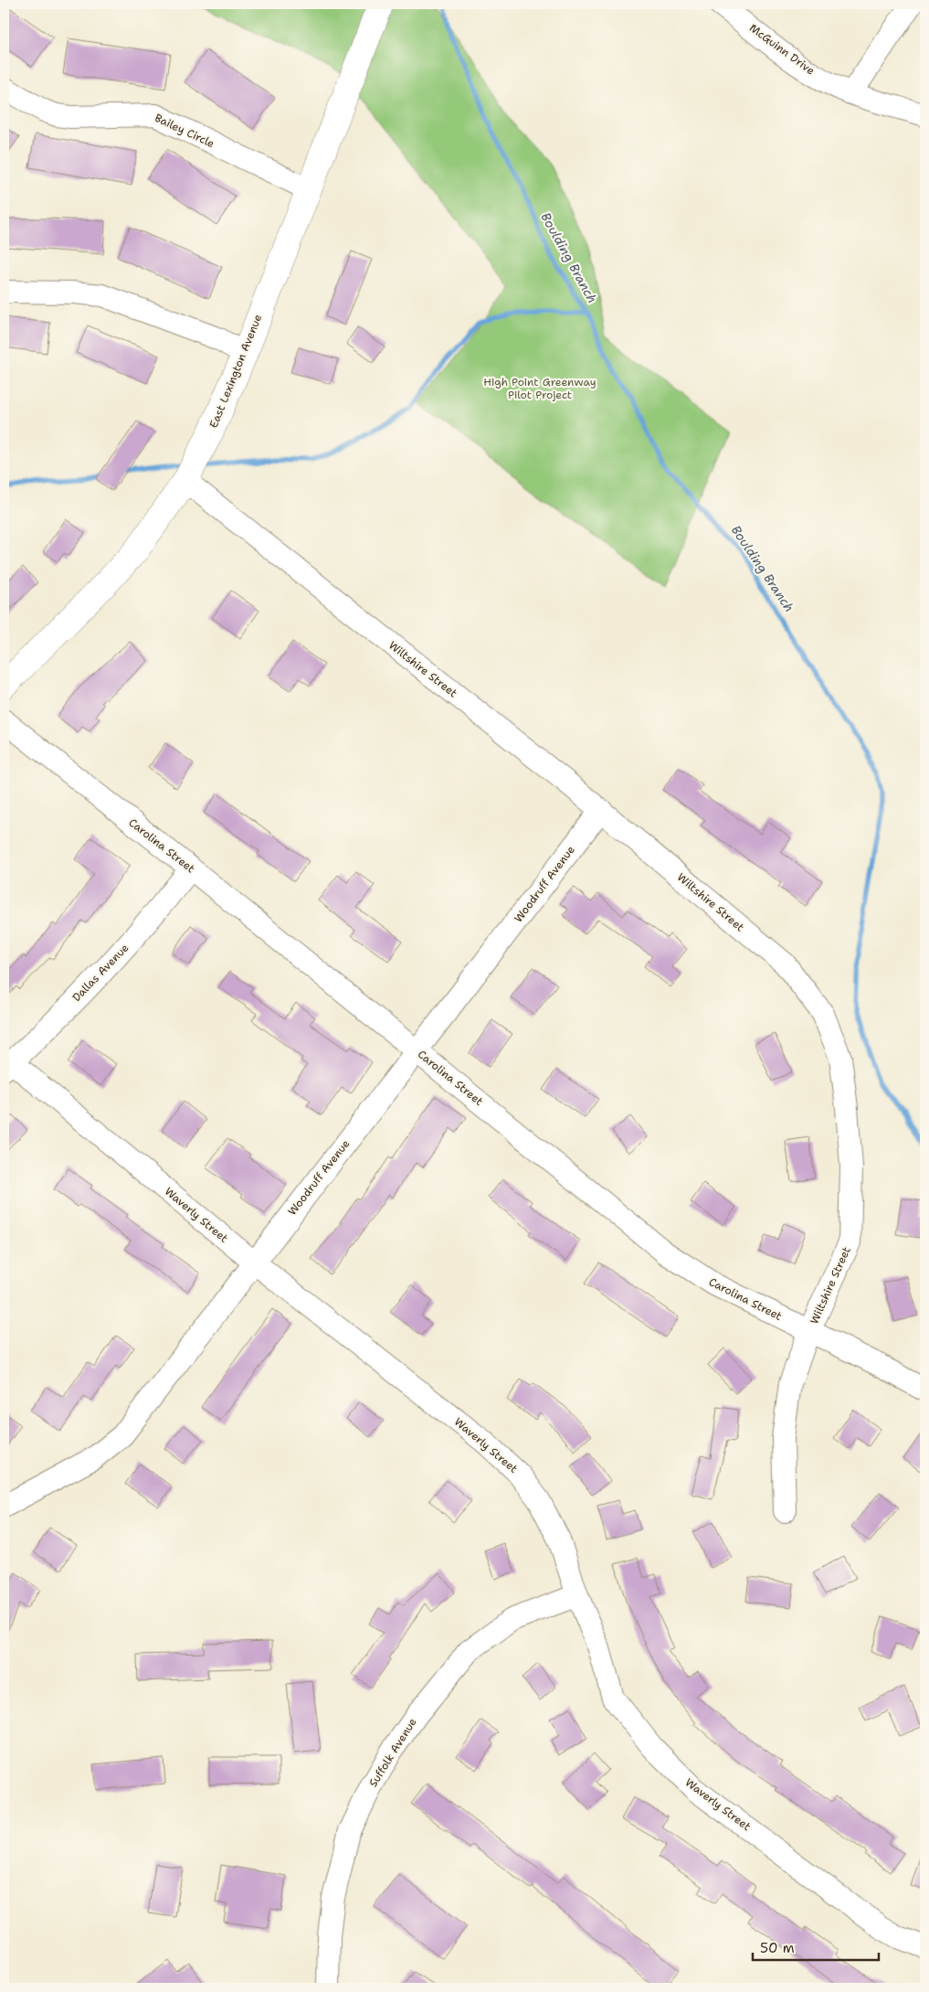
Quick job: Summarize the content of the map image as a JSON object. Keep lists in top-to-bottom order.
{
  "streets": {
    "main road": ["East Lexington Avenue"],
    "street": [
      "McGuinn Drive",
      "Bailey Circle",
      "Wiltshire Street",
      "Carolina Street",
      "Woodruff Avenue",
      "Dallas Avenue",
      "Waverly Street",
      "Suffolk Avenue"
    ]
  },
  "crossings": [
    ["Bailey Circle", "East Lexington Avenue"],
    ["East Lexington Avenue", "Wiltshire Street"],
    ["Wiltshire Street", "Carolina Street"],
    ["Wiltshire Street", "Woodruff Avenue"],
    ["Carolina Street", "Woodruff Avenue"],
    ["Carolina Street", "Dallas Avenue"],
    ["Woodruff Avenue", "Waverly Street"],
    ["Dallas Avenue", "Waverly Street"],
    ["Waverly Street", "Suffolk Avenue"]
  ],
  "water": ["Boulding Branch"],
  "parks": ["High Point Greenway Pilot Project"],
  "scale_bar": "50 m"
}
